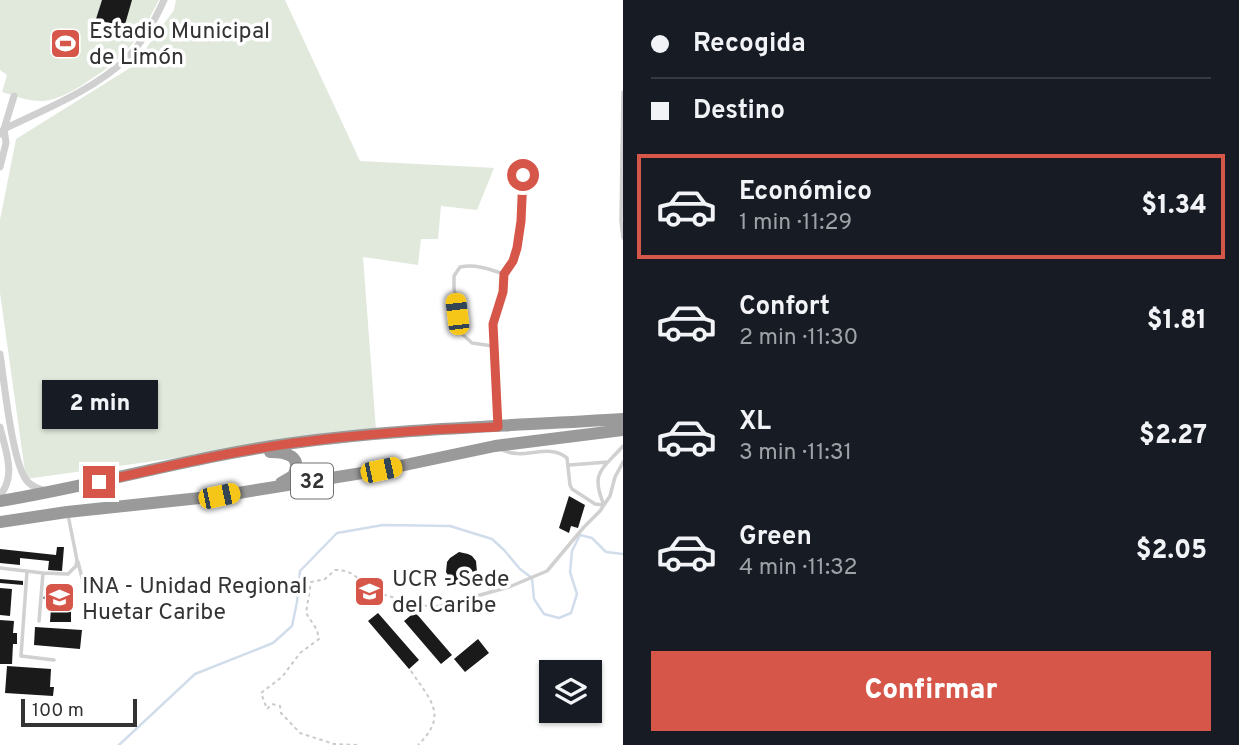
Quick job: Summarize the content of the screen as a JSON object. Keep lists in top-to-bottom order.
{
  "streets": {
    "highway": ["32"]
  },
  "places": {
    "sports": ["Estadio Municipal de Limón"],
    "school or university": ["UCR - Sede del Caribe", "INA - Unidad Regional Huetar Caribe"]
  },
  "scale_bar": "100 m",
  "page": {
    "banner": ["Recogida", "Destino"],
    "list": [
      {
        "name": "Económico",
        "note": "1 min · 11:29",
        "value": "$1.34"
      },
      {
        "name": "Confort",
        "note": "2 min · 11:30",
        "value": "$1.81"
      },
      {
        "name": "XL",
        "note": "3 min · 11:31",
        "value": "$2.27"
      },
      {
        "name": "Green",
        "note": "4 min · 11:32",
        "value": "$2.05"
      }
    ],
    "bubble": "2 min",
    "buttons": "Confirmar",
    "scale": "100 m"
  }
}
